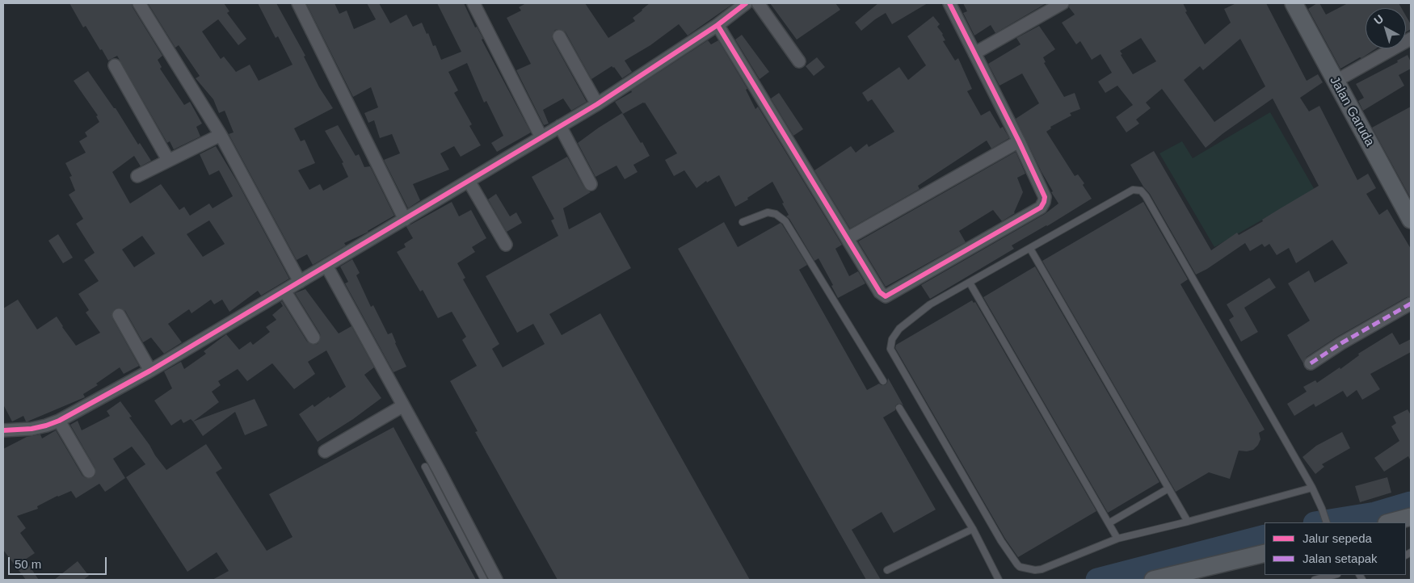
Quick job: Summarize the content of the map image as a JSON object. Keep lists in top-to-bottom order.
{
  "streets": {
    "street": ["Jalan Garuda"]
  },
  "legend": ["Jalur sepeda", "Jalan setapak"],
  "scale_bar": "50 m",
  "north": "top left"
}
